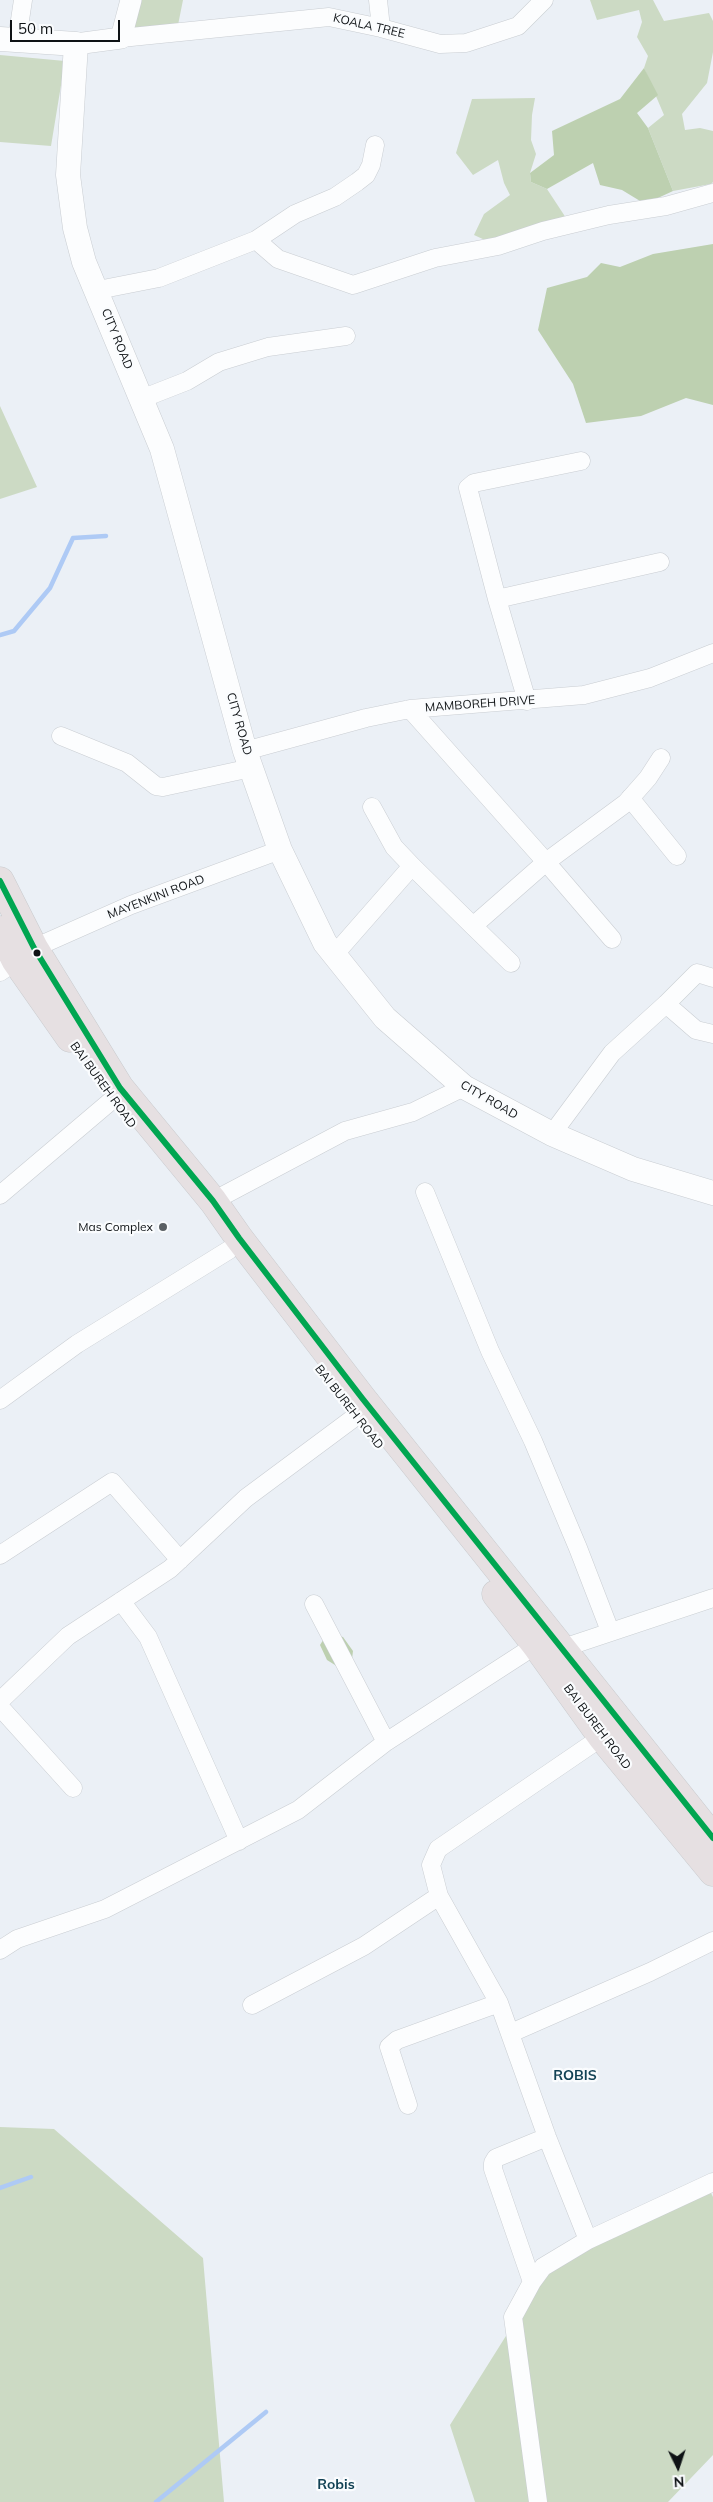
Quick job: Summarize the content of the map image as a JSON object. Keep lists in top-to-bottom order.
{
  "streets": {
    "highway": ["BAI BUREH ROAD"],
    "main road": ["CITY ROAD"],
    "street": ["KOALA TREE", "MAMBOREH DRIVE", "MAYENKINI ROAD"]
  },
  "crossings": [
    ["CITY ROAD", "MAMBOREH DRIVE"],
    ["CITY ROAD", "MAYENKINI ROAD"],
    ["MAYENKINI ROAD", "BAI BUREH ROAD"]
  ],
  "districts": ["ROBIS", "Robis"],
  "places": ["Mas Complex"],
  "scale_bar": "50 m",
  "north": "bottom"
}
